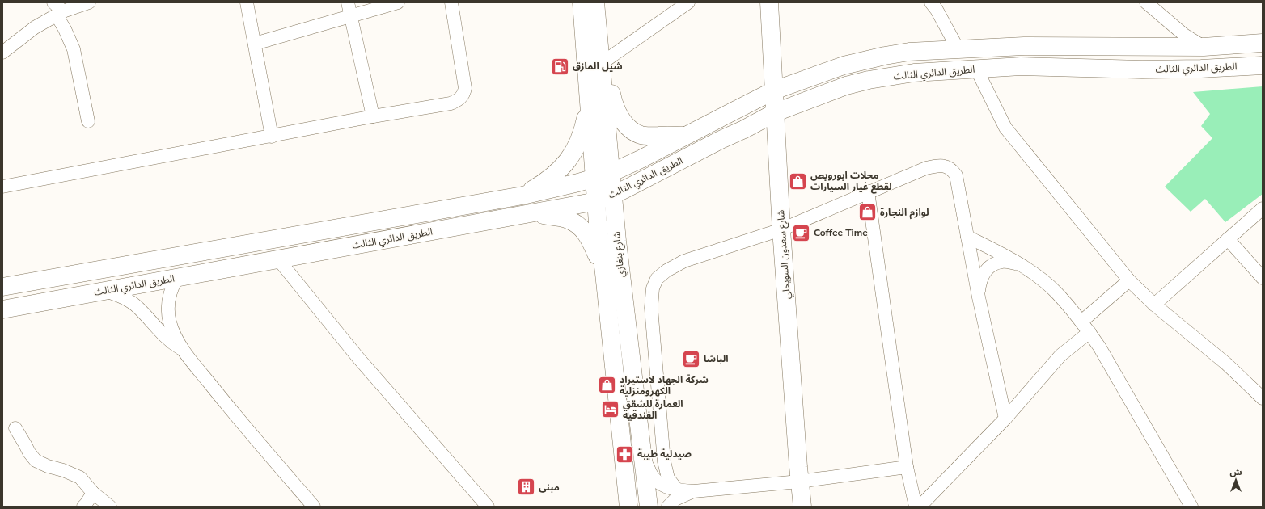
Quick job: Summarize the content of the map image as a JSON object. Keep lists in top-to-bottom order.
{
  "streets": {
    "main road": ["الطريق الدائري الثالث", "شارع بنغازي", "شارع سعدون السويحلي"]
  },
  "crossings": [
    ["الطريق الدائري الثالث", "شارع بنغازي"],
    ["الطريق الدائري الثالث", "شارع سعدون السويحلي"]
  ],
  "places": {
    "fuel station": ["شيل المازق"],
    "shop": ["محلات ابورويص لقطع غيار السيارات", "لوازم النجارة", "شركة الجهاد لاستيراد الكهرومنزلية"],
    "cafe": ["Coffee Time", "الباشا"],
    "hotel": ["العمارة للشقق الفندقية"],
    "pharmacy": ["صيدلية طيبة"],
    "building": ["مبنى"]
  },
  "north": "top"
}
